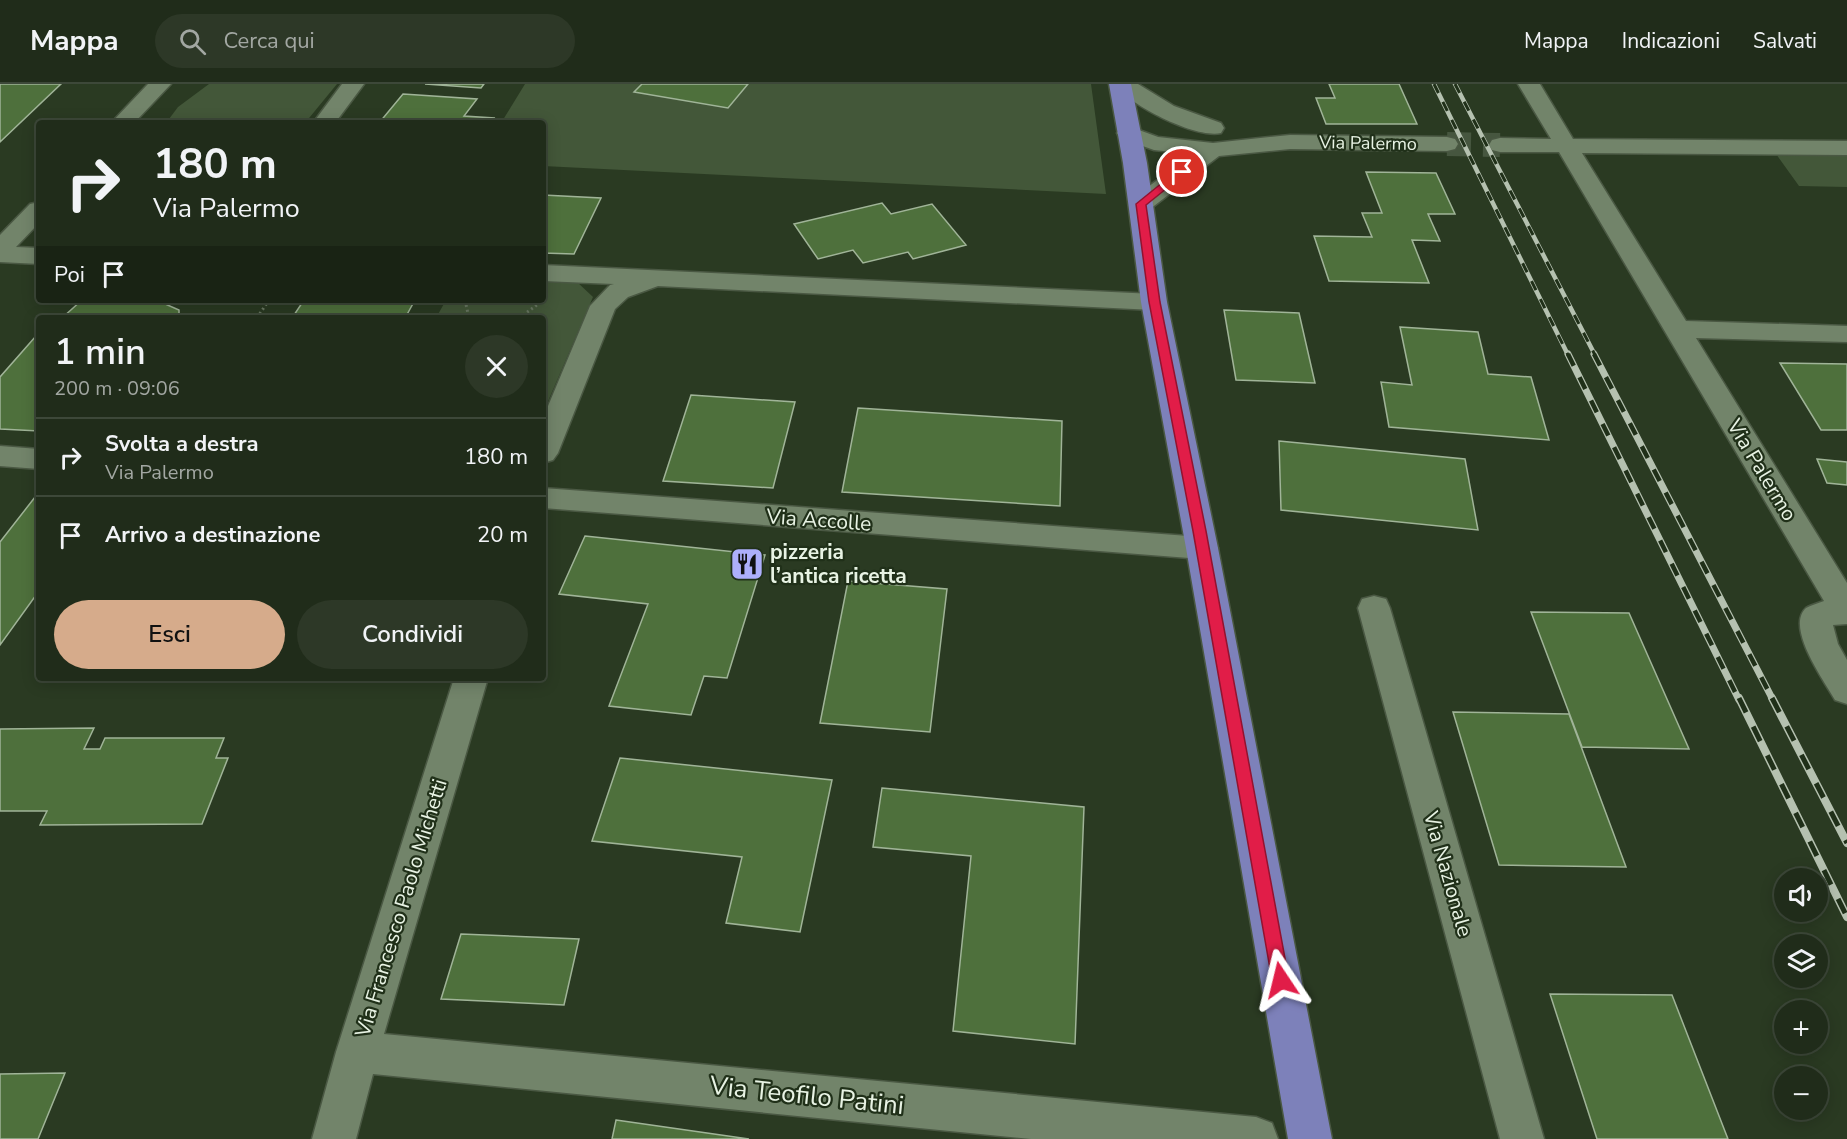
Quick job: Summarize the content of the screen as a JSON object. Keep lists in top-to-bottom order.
{
  "streets": {
    "street": [
      "Via Palermo",
      "Via Accolle",
      "Via Nazionale",
      "Via Francesco Paolo Michetti",
      "Via Teofilo Patini"
    ]
  },
  "crossings": [
    ["Via Francesco Paolo Michetti", "Via Teofilo Patini"]
  ],
  "places": {
    "restaurant": ["pizzeria l’antica ricetta"]
  },
  "page": {
    "header": "Mappa",
    "search": "Cerca qui",
    "nav": ["Mappa", "Indicazioni", "Salvati"],
    "turn": ["180 m", "Via Palermo"],
    "then": "Poi",
    "heading": ["1 min", "200 m · 09:06"],
    "list": [
      {
        "name": "Svolta a destra",
        "note": "Via Palermo",
        "value": "180 m"
      },
      {
        "name": "Arrivo a destinazione",
        "value": "20 m"
      }
    ],
    "buttons": ["Esci", "Condividi"],
    "map_buttons": ["+", "−"]
  }
}
